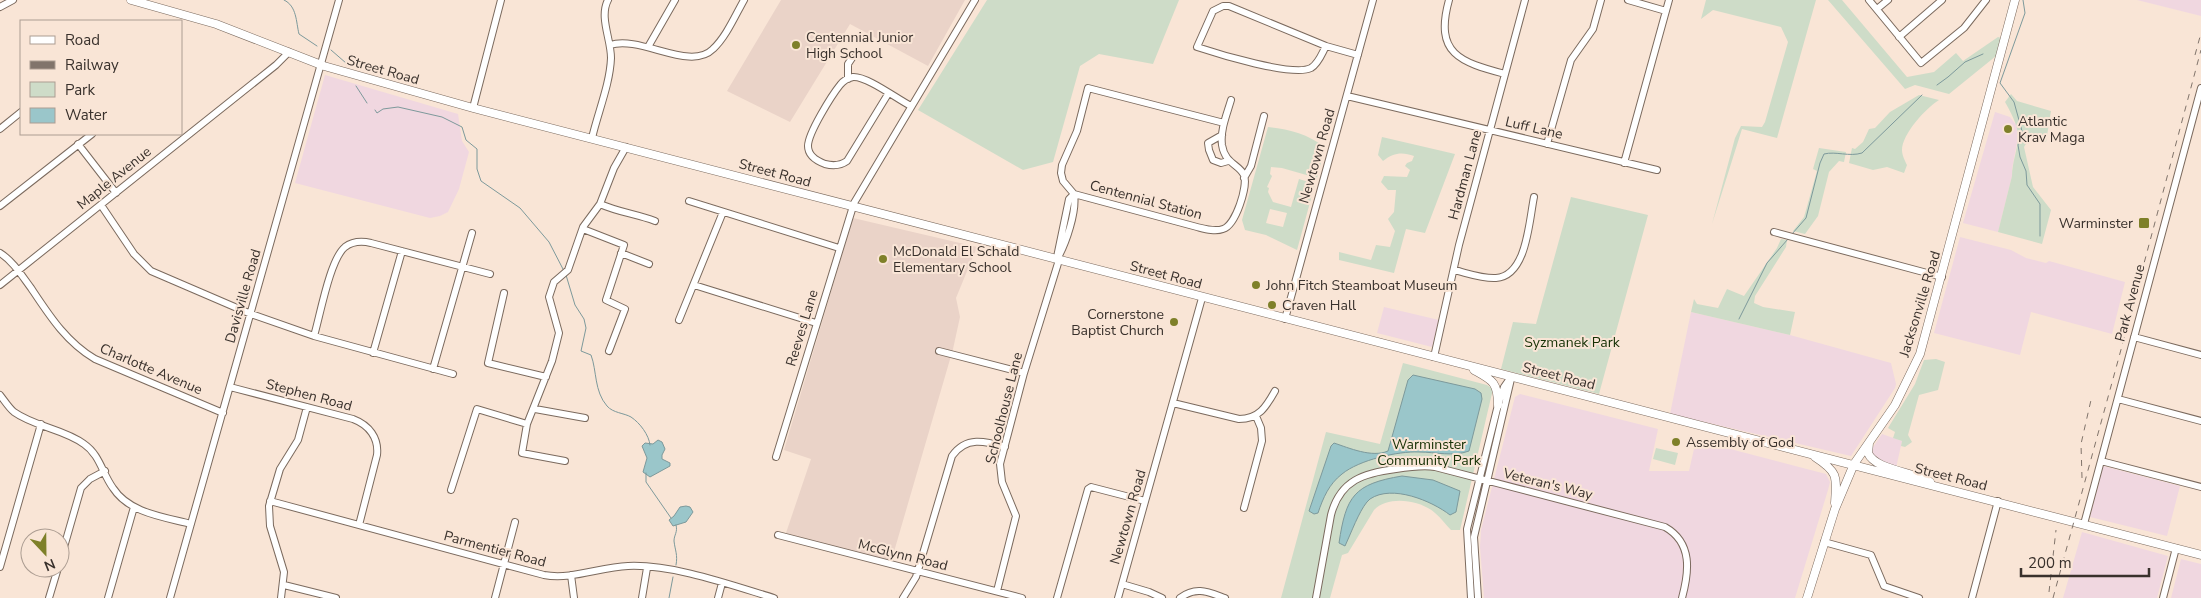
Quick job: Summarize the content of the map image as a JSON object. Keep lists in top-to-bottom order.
{
  "streets": {
    "main road": ["Street Road", "Jacksonville Road"],
    "street": [
      "Luff Lane",
      "Newtown Road",
      "Hardman Lane",
      "Maple Avenue",
      "Centennial Station",
      "Davisville Road",
      "Park Avenue",
      "Reeves Lane",
      "Charlotte Avenue",
      "Stephen Road",
      "Schoolhouse Lane",
      "Veteran's Way",
      "Parmentier Road",
      "McGlynn Road"
    ]
  },
  "crossings": [
    ["Street Road", "Newtown Road"],
    ["Street Road", "Hardman Lane"],
    ["Street Road", "Maple Avenue"],
    ["Street Road", "Davisville Road"],
    ["Street Road", "Park Avenue"],
    ["Street Road", "Jacksonville Road"],
    ["Street Road", "Reeves Lane"],
    ["Street Road", "Schoolhouse Lane"],
    ["Luff Lane", "Newtown Road"],
    ["Luff Lane", "Hardman Lane"],
    ["Maple Avenue", "Charlotte Avenue"],
    ["Centennial Station", "Schoolhouse Lane"],
    ["Davisville Road", "Charlotte Avenue"],
    ["Davisville Road", "Stephen Road"],
    ["Stephen Road", "Parmentier Road"],
    ["Schoolhouse Lane", "McGlynn Road"]
  ],
  "parks": ["Syzmanek Park", "Warminster Community Park"],
  "places": {
    "other": [
      "Centennial Junior High School",
      "Atlantic Krav Maga",
      "McDonald El Schald Elementary School",
      "John Fitch Steamboat Museum",
      "Craven Hall",
      "Cornerstone Baptist Church",
      "Assembly of God"
    ],
    "transit": ["Warminster"]
  },
  "legend": [
    "Road",
    "Railway",
    "Park",
    "Water"
  ],
  "scale_bar": "200 m",
  "north": "bottom"
}
